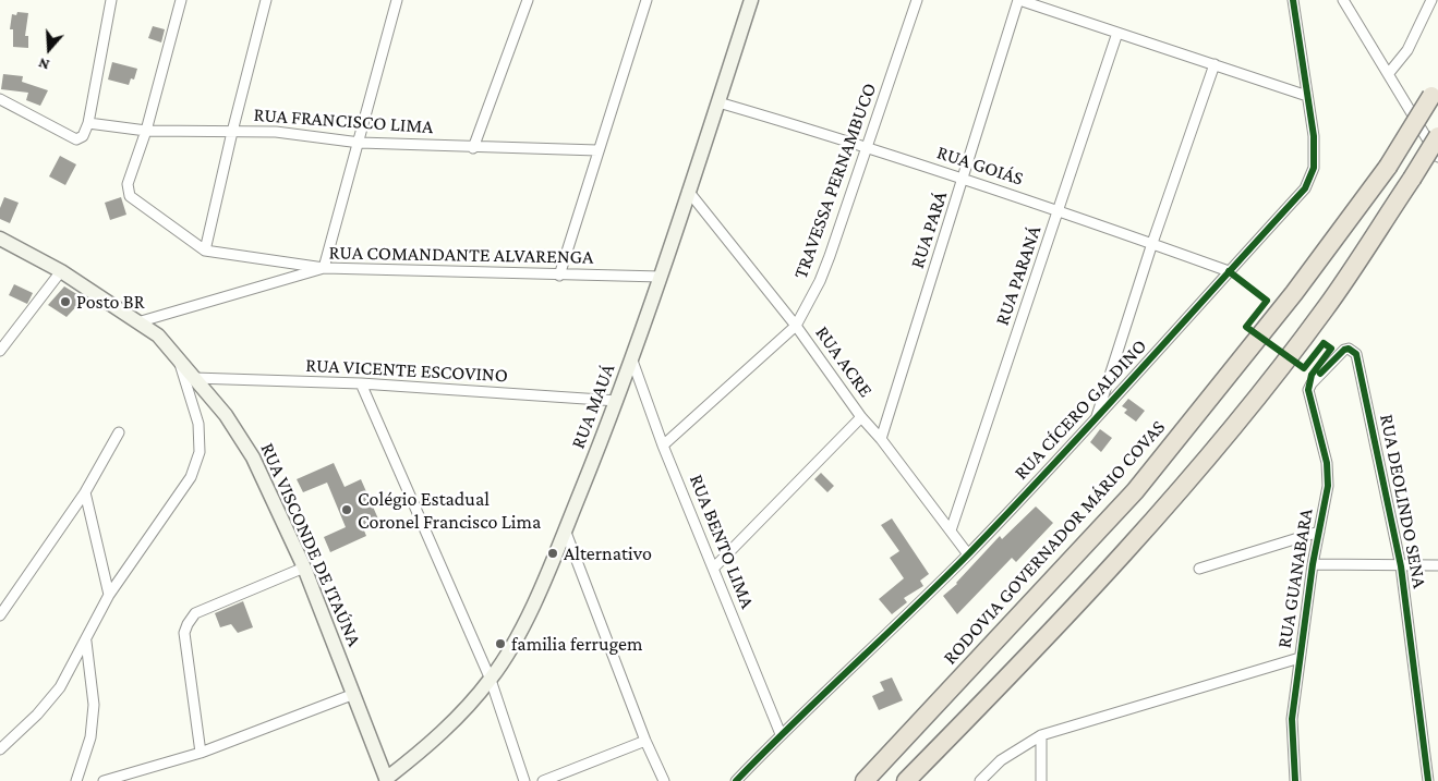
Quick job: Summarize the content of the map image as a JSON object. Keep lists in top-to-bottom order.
{
  "streets": {
    "highway": ["RODOVIA GOVERNADOR MÁRIO COVAS"],
    "street": [
      "RUA FRANCISCO LIMA",
      "RUA GOIÁS",
      "TRAVESSA PERNAMBUCO",
      "RUA PARÁ",
      "RUA COMANDANTE ALVARENGA",
      "RUA PARANÁ",
      "RUA ACRE",
      "RUA VICENTE ESCOVINO",
      "RUA MAUÁ",
      "RUA CÍCERO GALDINO",
      "RUA DEOLINDO SENA",
      "RUA BENTO LIMA",
      "RUA VISCONDE DE ITAÚNA",
      "RUA GUANABARA"
    ]
  },
  "crossings": [
    ["RUA GOIÁS", "TRAVESSA PERNAMBUCO"],
    ["RUA GOIÁS", "RUA PARÁ"],
    ["RUA GOIÁS", "RUA PARANÁ"],
    ["RUA GOIÁS", "RUA MAUÁ"],
    ["RUA GOIÁS", "RUA CÍCERO GALDINO"],
    ["TRAVESSA PERNAMBUCO", "RUA ACRE"],
    ["TRAVESSA PERNAMBUCO", "RUA BENTO LIMA"],
    ["RUA PARÁ", "RUA ACRE"],
    ["RUA COMANDANTE ALVARENGA", "RUA MAUÁ"],
    ["RUA COMANDANTE ALVARENGA", "RUA VISCONDE DE ITAÚNA"],
    ["RUA PARANÁ", "RUA ACRE"],
    ["RUA ACRE", "RUA MAUÁ"],
    ["RUA ACRE", "RUA CÍCERO GALDINO"],
    ["RUA VICENTE ESCOVINO", "RUA MAUÁ"],
    ["RUA VICENTE ESCOVINO", "RUA VISCONDE DE ITAÚNA"],
    ["RUA MAUÁ", "RUA BENTO LIMA"],
    ["RUA MAUÁ", "RUA VISCONDE DE ITAÚNA"],
    ["RUA CÍCERO GALDINO", "RUA BENTO LIMA"],
    ["RUA DEOLINDO SENA", "RUA GUANABARA"]
  ],
  "places": [
    "Posto BR",
    "Colégio Estadual Coronel Francisco Lima",
    "Alternativo",
    "familia ferrugem"
  ],
  "north": "bottom"
}
